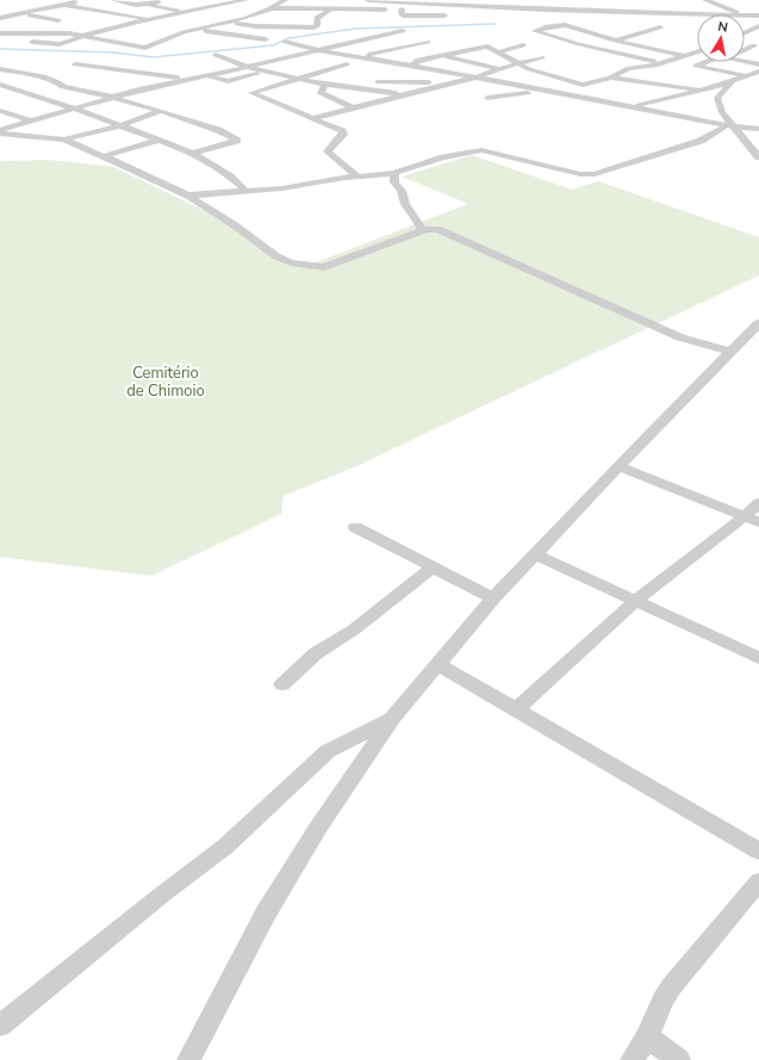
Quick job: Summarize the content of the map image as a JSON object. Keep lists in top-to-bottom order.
{
  "parks": ["Cemitério de Chimoio"],
  "north": "top"
}
